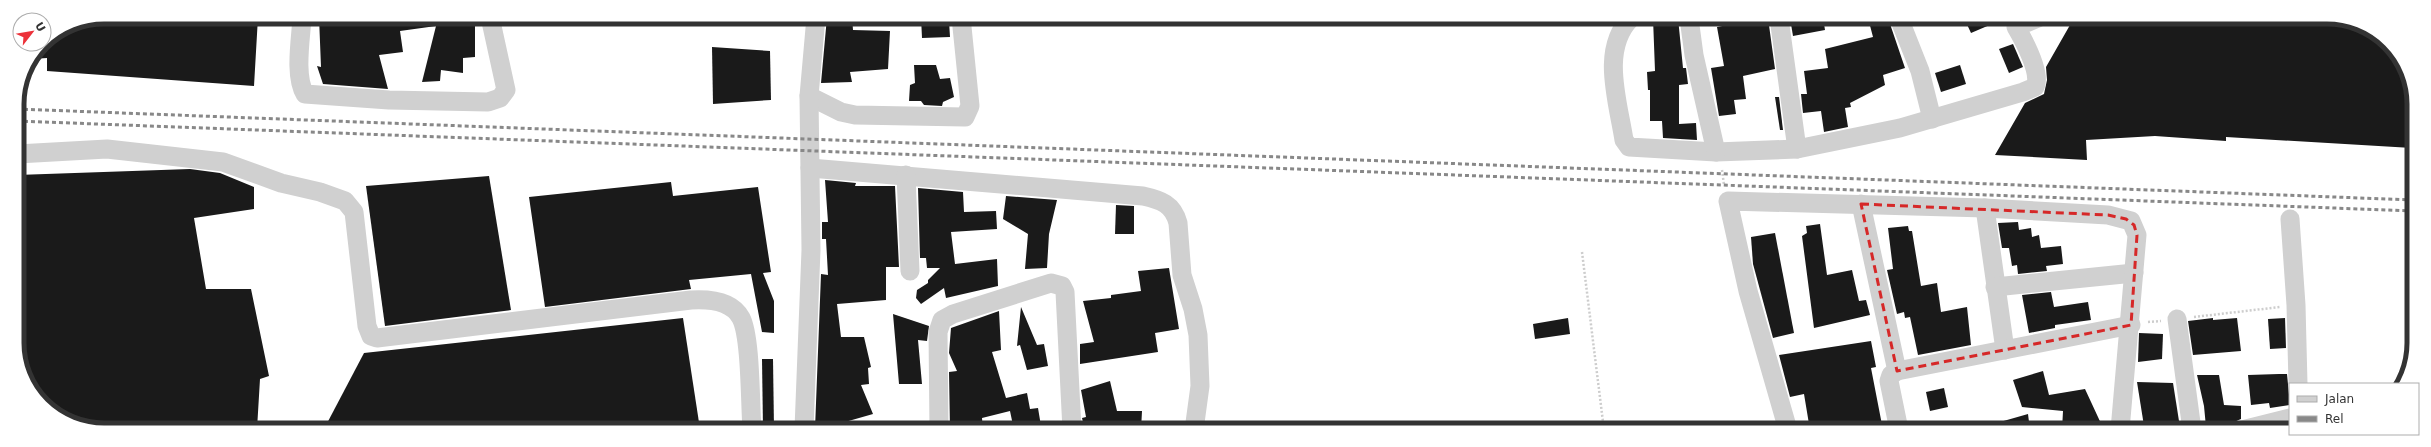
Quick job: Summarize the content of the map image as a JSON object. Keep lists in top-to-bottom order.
{
  "legend": ["Jalan", "Rel"],
  "north": "top right"
}
